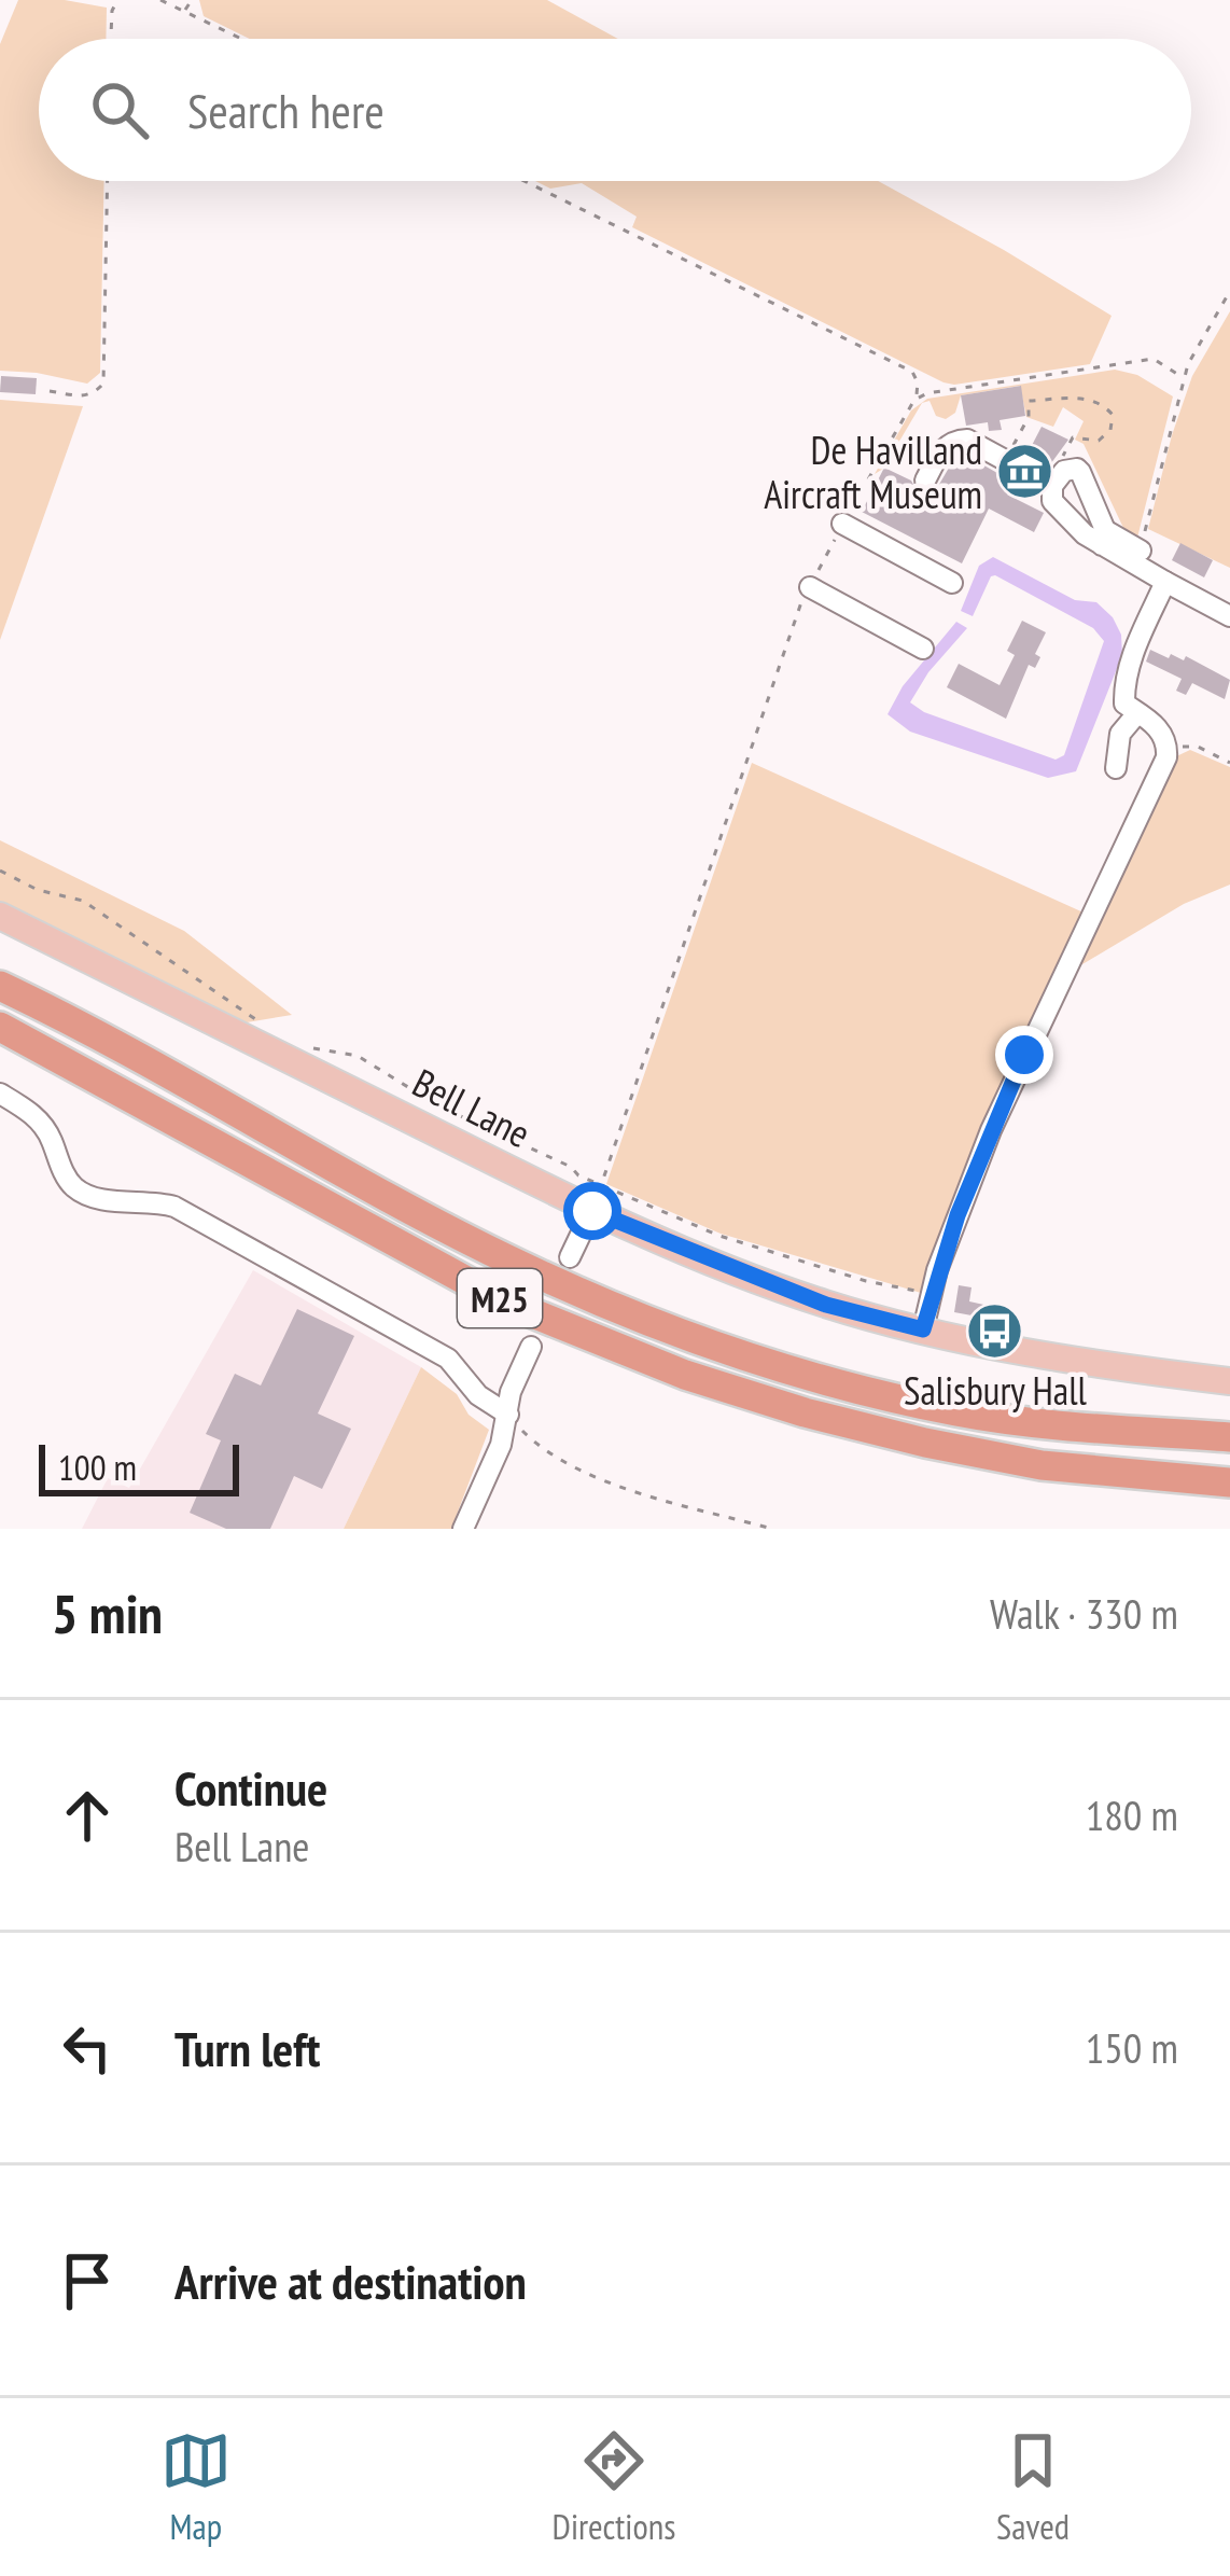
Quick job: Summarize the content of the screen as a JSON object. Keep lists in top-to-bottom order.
{
  "streets": {
    "highway": ["M25"],
    "main road": ["Bell Lane"]
  },
  "places": {
    "museum": ["De Havilland Aircraft Museum"],
    "bus stop": ["Salisbury Hall"]
  },
  "scale_bar": "100 m",
  "page": {
    "search": "Search here",
    "scale": "100 m",
    "heading": ["5 min", "Walk · 330 m"],
    "list": [
      ["Continue", "Bell Lane", "180 m"],
      ["Turn left", "150 m"],
      "Arrive at destination"
    ],
    "nav": ["Map", "Directions", "Saved"]
  }
}
